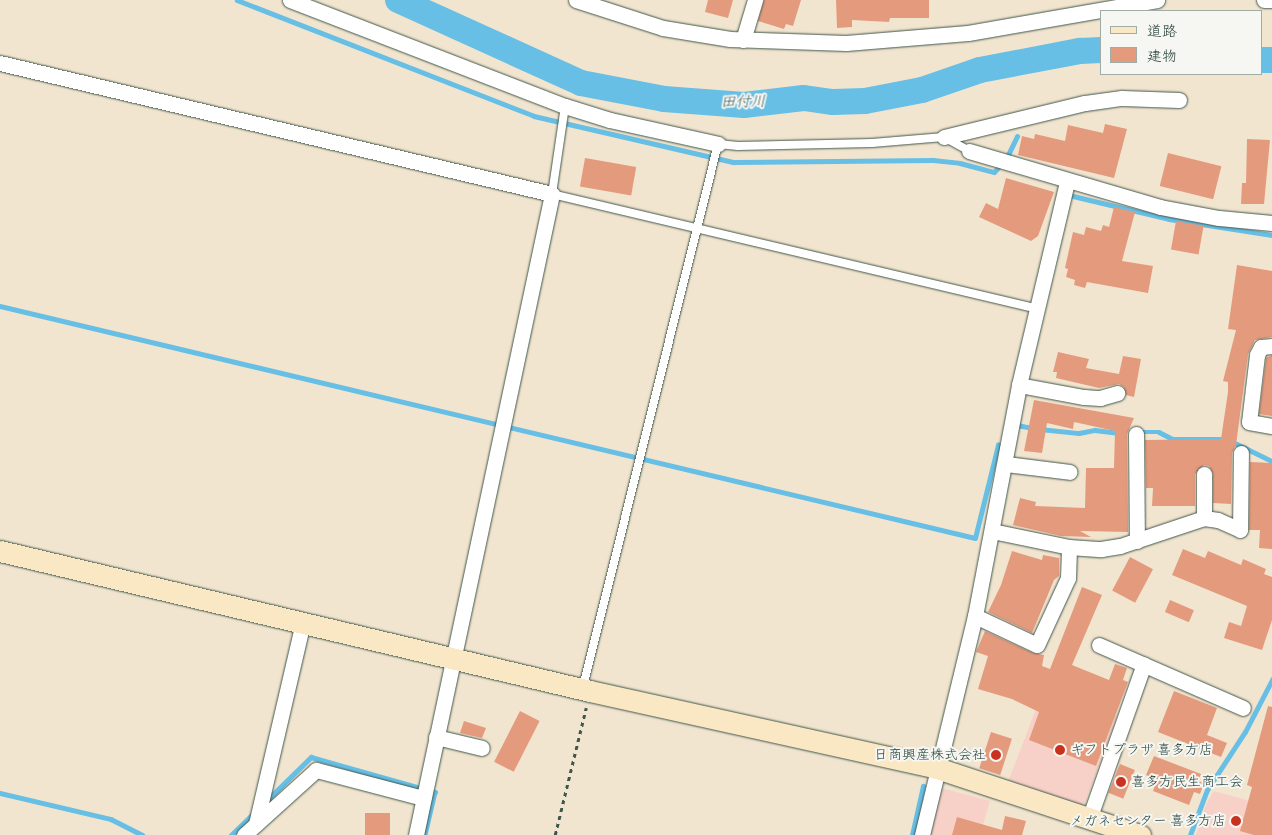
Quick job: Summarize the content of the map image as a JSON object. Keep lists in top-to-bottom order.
{
  "water": ["田付川"],
  "places": [
    "ギフトプラザ 喜多方店",
    "日商興産株式会社",
    "喜多方民生商工会",
    "メガネセンター 喜多方店"
  ],
  "legend": ["道路", "建物"]
}
